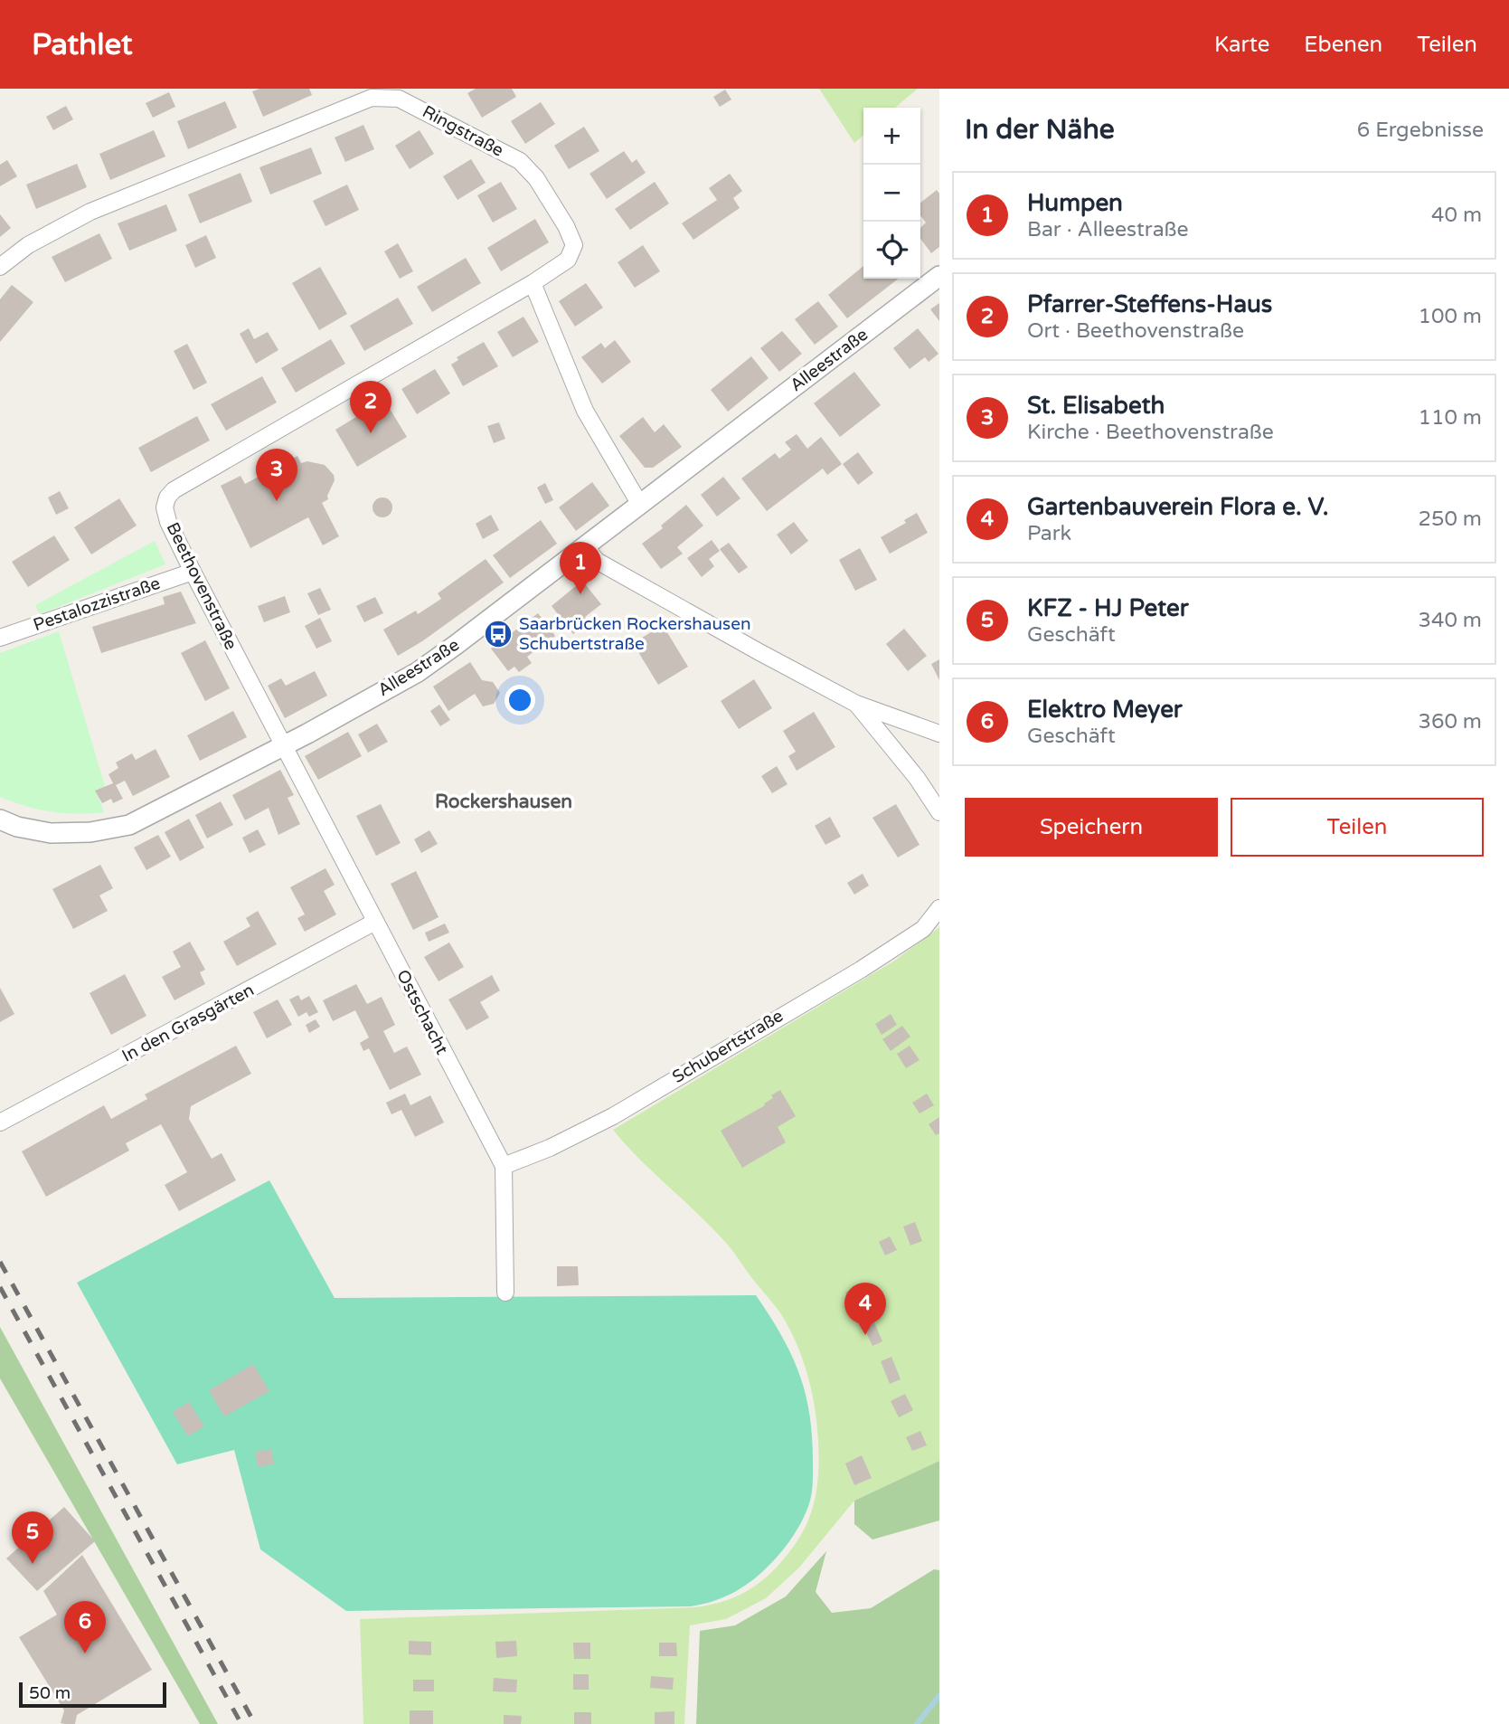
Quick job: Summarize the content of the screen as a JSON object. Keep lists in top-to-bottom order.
{
  "streets": {
    "street": [
      "Ringstraße",
      "Alleestraße",
      "Beethovenstraße",
      "Pestalozzistraße",
      "Ostschacht",
      "In den Grasgärten",
      "Schubertstraße"
    ]
  },
  "crossings": [
    ["Ringstraße", "Beethovenstraße"],
    ["Alleestraße", "Beethovenstraße"],
    ["Alleestraße", "Ostschacht"],
    ["Beethovenstraße", "Pestalozzistraße"],
    ["Beethovenstraße", "Ostschacht"],
    ["Ostschacht", "In den Grasgärten"],
    ["Ostschacht", "Schubertstraße"]
  ],
  "districts": ["Rockershausen"],
  "places": {
    "bus stop": ["Saarbrücken Rockershausen Schubertstraße"]
  },
  "scale_bar": "50 m",
  "page": {
    "header": "Pathlet",
    "nav": ["Karte", "Ebenen", "Teilen"],
    "heading": ["In der Nähe", "6 Ergebnisse"],
    "map_buttons": ["+", "−"],
    "list": [
      {
        "mark": "1",
        "name": "Humpen",
        "note": "Bar · Alleestraße",
        "value": "40 m"
      },
      {
        "mark": "2",
        "name": "Pfarrer-Steffens-Haus",
        "note": "Ort · Beethovenstraße",
        "value": "100 m"
      },
      {
        "mark": "3",
        "name": "St. Elisabeth",
        "note": "Kirche · Beethovenstraße",
        "value": "110 m"
      },
      {
        "mark": "4",
        "name": "Gartenbauverein Flora e. V.",
        "note": "Park",
        "value": "250 m"
      },
      {
        "mark": "5",
        "name": "KFZ - HJ Peter",
        "note": "Geschäft",
        "value": "340 m"
      },
      {
        "mark": "6",
        "name": "Elektro Meyer",
        "note": "Geschäft",
        "value": "360 m"
      }
    ],
    "pins": [
      "2",
      "3",
      "1",
      "4",
      "5",
      "6"
    ],
    "buttons": ["Speichern", "Teilen"],
    "scale": "50 m"
  }
}
